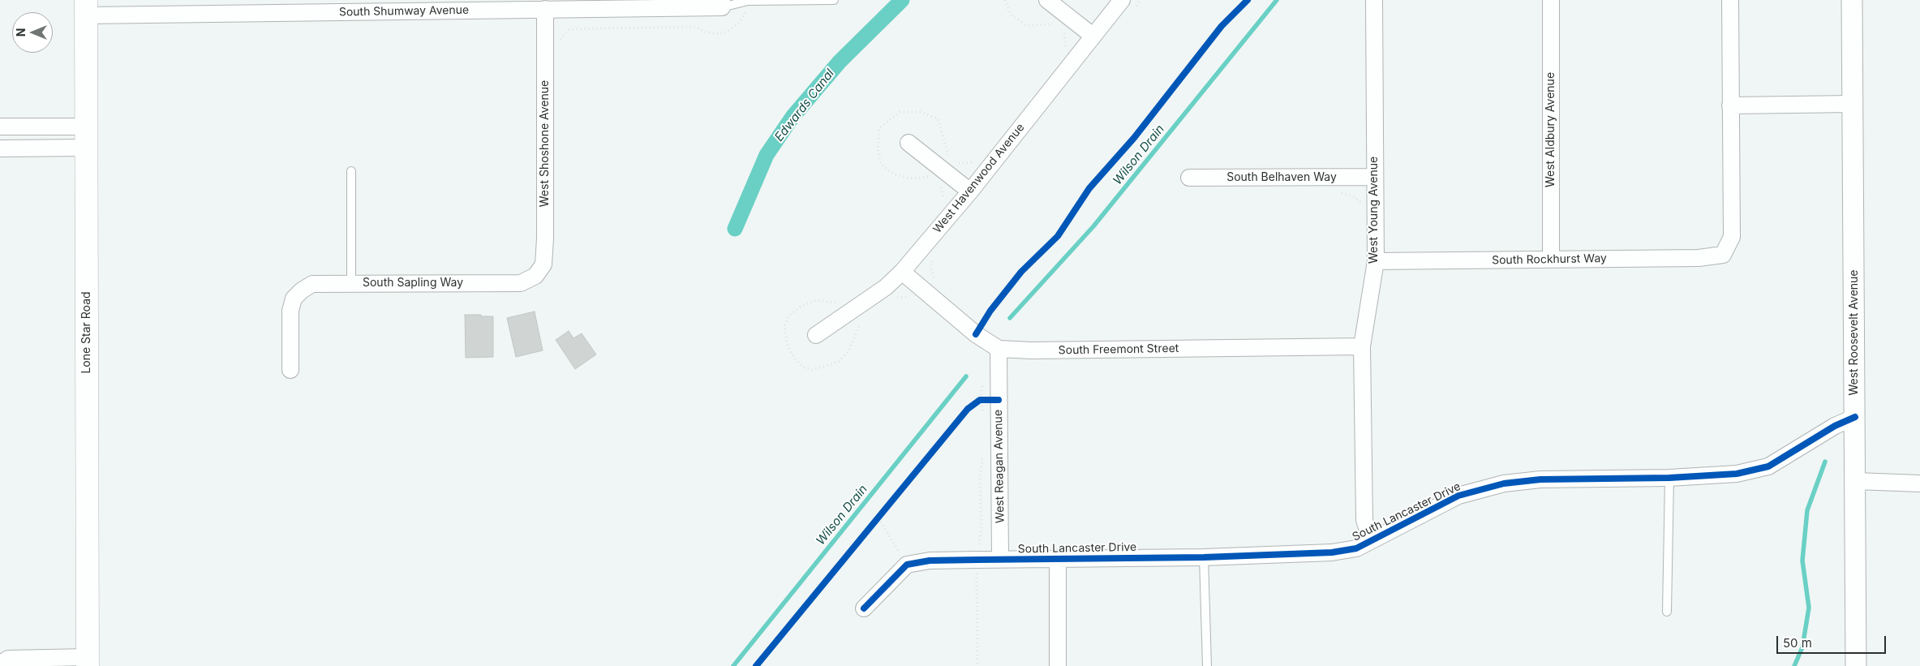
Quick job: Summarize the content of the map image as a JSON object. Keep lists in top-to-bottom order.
{
  "streets": {
    "main road": ["Lone Star Road"],
    "street": [
      "South Shumway Avenue",
      "West Aldbury Avenue",
      "West Shoshone Avenue",
      "South Belhaven Way",
      "West Havenwood Avenue",
      "West Young Avenue",
      "South Rockhurst Way",
      "South Sapling Way",
      "West Roosevelt Avenue",
      "South Freemont Street",
      "West Reagan Avenue",
      "South Lancaster Drive"
    ]
  },
  "crossings": [
    ["South Shumway Avenue", "West Shoshone Avenue"],
    ["South Shumway Avenue", "Lone Star Road"],
    ["West Aldbury Avenue", "South Rockhurst Way"],
    ["West Shoshone Avenue", "South Sapling Way"],
    ["South Belhaven Way", "West Young Avenue"],
    ["West Young Avenue", "South Rockhurst Way"],
    ["West Young Avenue", "South Freemont Street"],
    ["West Young Avenue", "South Lancaster Drive"],
    ["West Roosevelt Avenue", "South Lancaster Drive"],
    ["South Freemont Street", "West Reagan Avenue"],
    ["West Reagan Avenue", "South Lancaster Drive"]
  ],
  "water": ["Edwards Canal", "Wilson Drain"],
  "scale_bar": "50 m",
  "north": "left"
}
